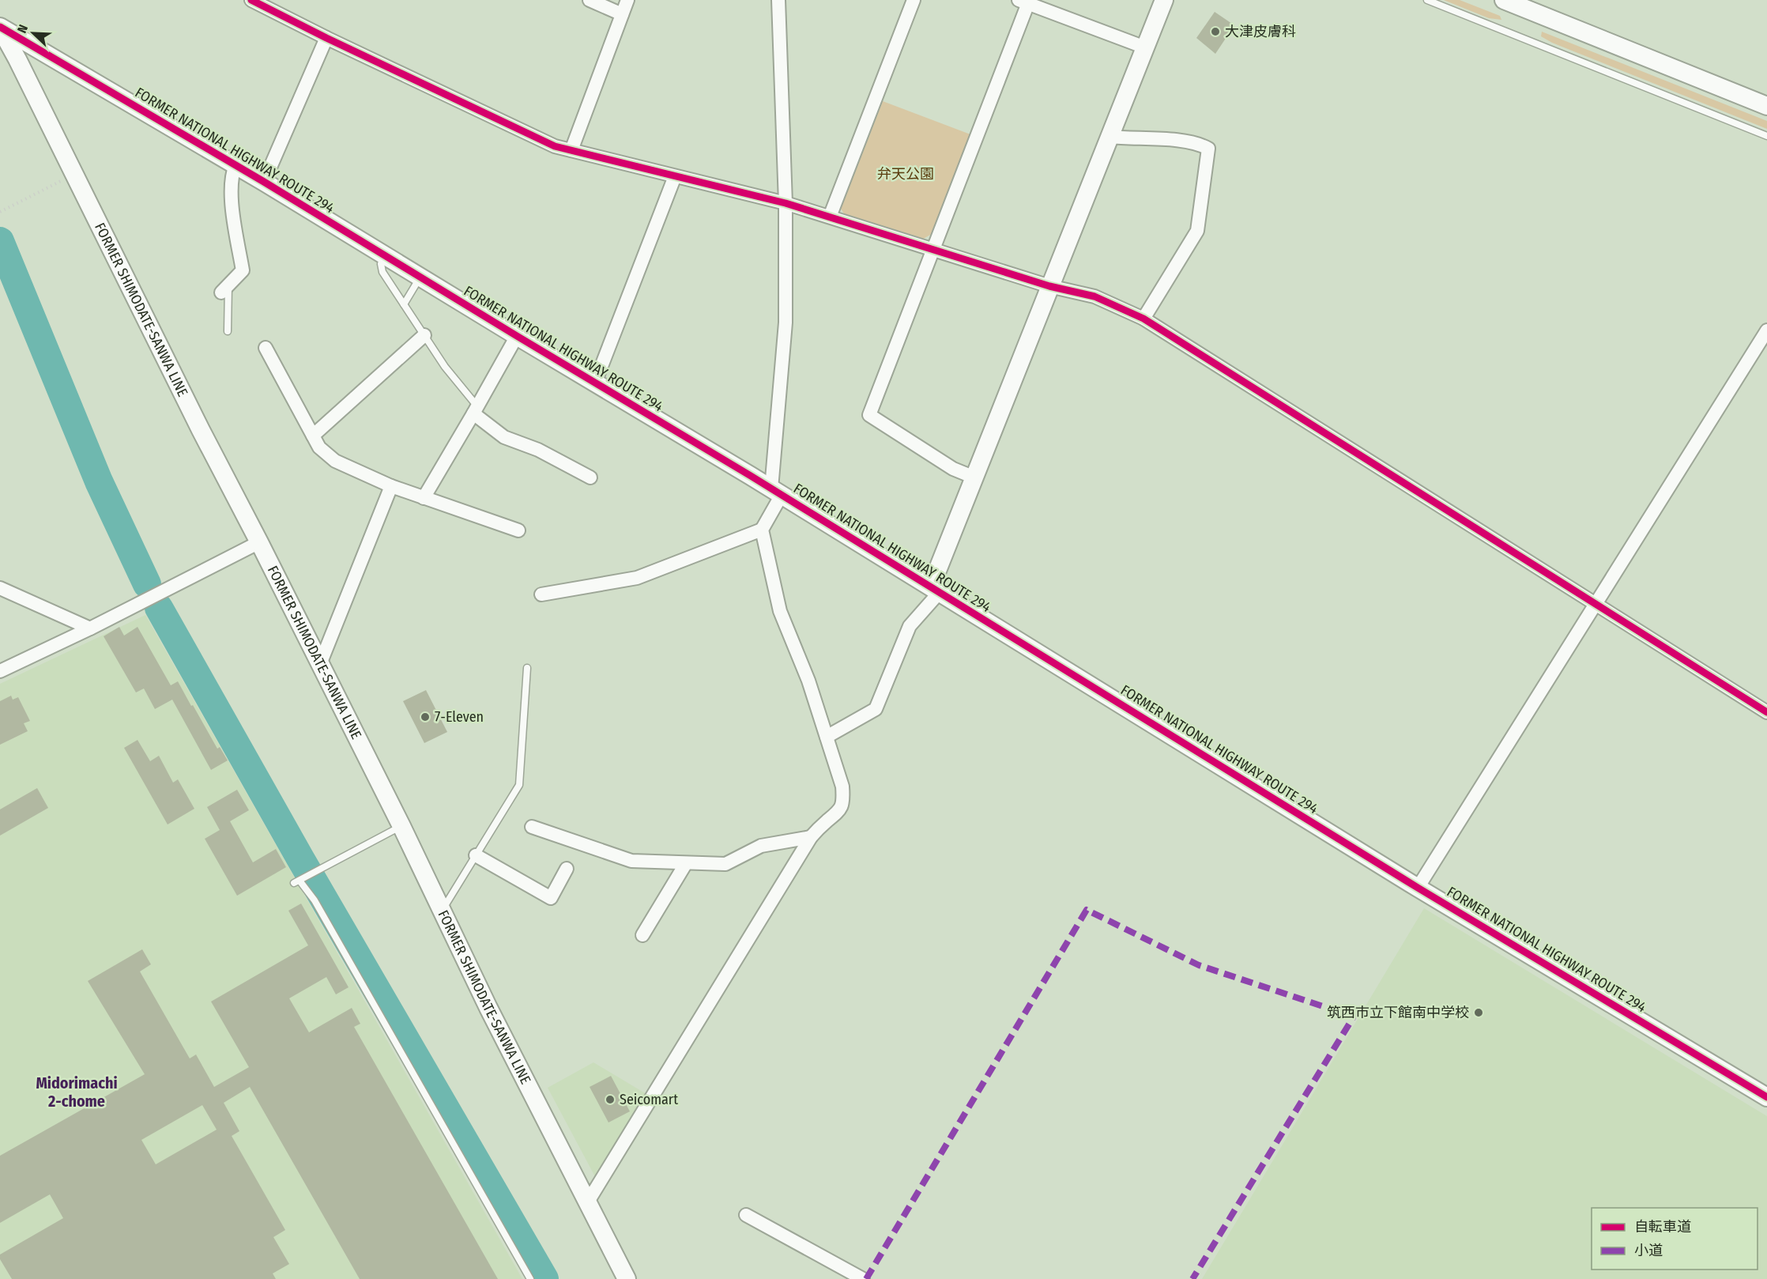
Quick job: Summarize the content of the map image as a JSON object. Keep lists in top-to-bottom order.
{
  "streets": {
    "street": ["FORMER NATIONAL HIGHWAY ROUTE 294", "FORMER SHIMODATE-SANWA LINE"]
  },
  "crossings": [
    ["FORMER NATIONAL HIGHWAY ROUTE 294", "FORMER SHIMODATE-SANWA LINE"]
  ],
  "districts": ["Midorimachi 2-chome"],
  "parks": ["弁天公園"],
  "places": [
    "大津皮膚科",
    "7-Eleven",
    "筑西市立下館南中学校",
    "Seicomart"
  ],
  "legend": ["自転車道", "小道"],
  "north": "top left"
}
